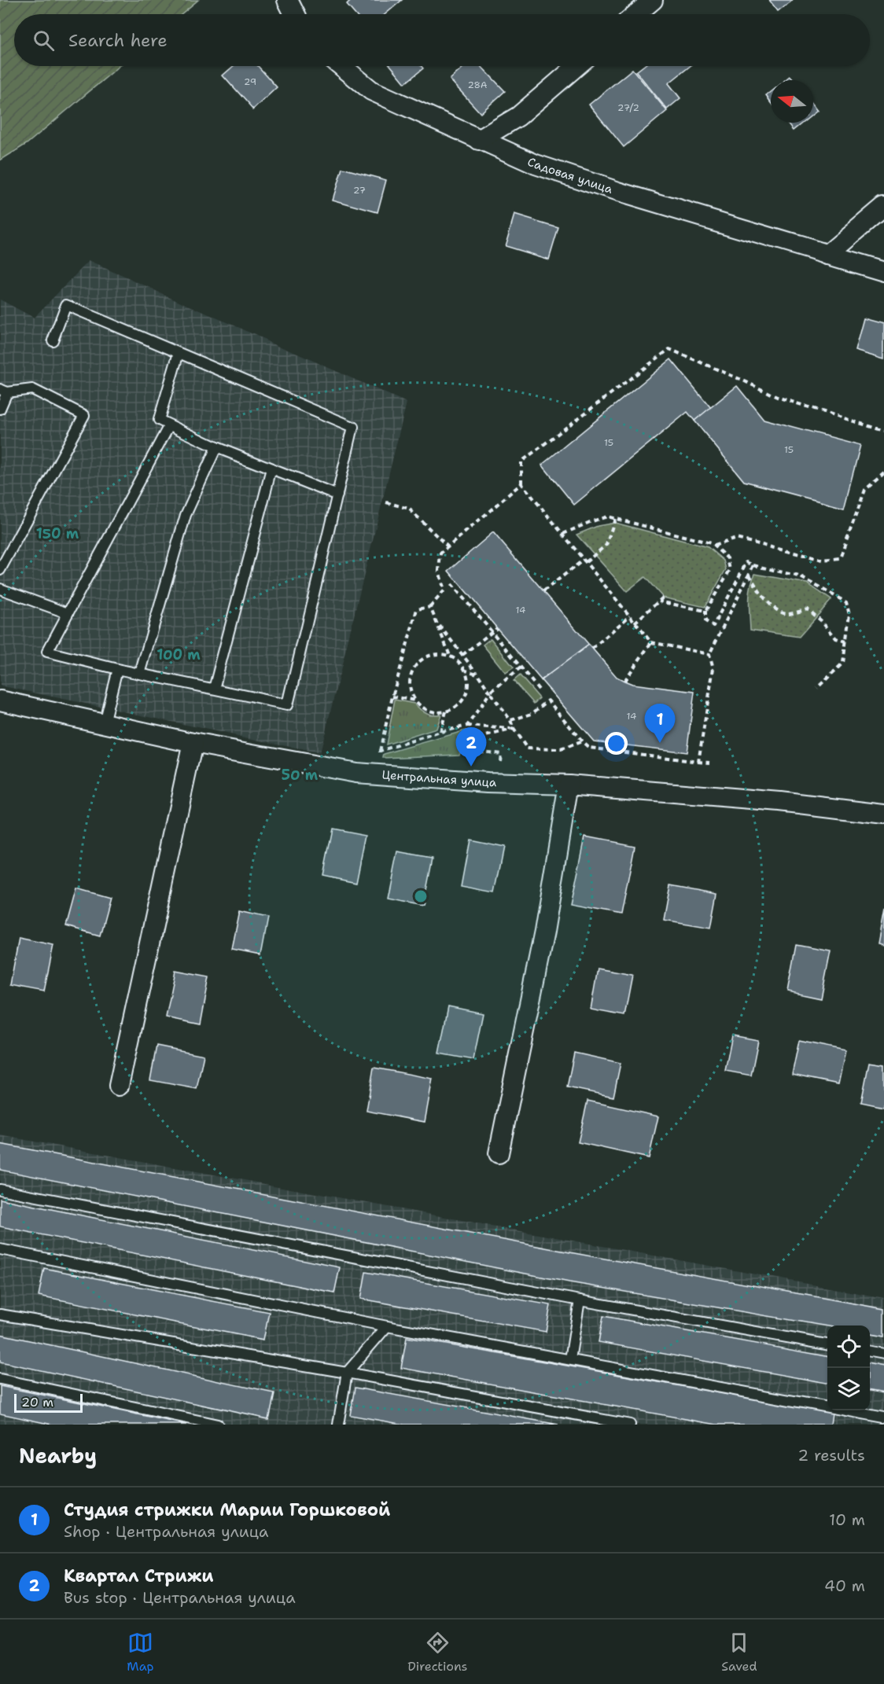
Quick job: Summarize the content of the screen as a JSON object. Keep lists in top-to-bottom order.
{
  "streets": {
    "street": ["Садовая улица", "Центральная улица"]
  },
  "house_numbers": [
    "29",
    "28А",
    "27/2",
    "27",
    "15",
    "15",
    "14",
    "14"
  ],
  "scale_bar": "20 m",
  "north": "left",
  "page": {
    "search": "Search here",
    "pins": ["1", "2"],
    "scale": "20 m",
    "heading": ["Nearby", "2 results"],
    "list": [
      {
        "mark": "1",
        "name": "Студия стрижки Марии Горшковой",
        "note": "Shop · Центральная улица",
        "value": "10 m"
      },
      {
        "mark": "2",
        "name": "Квартал Стрижи",
        "note": "Bus stop · Центральная улица",
        "value": "40 m"
      }
    ],
    "nav": ["Map", "Directions", "Saved"]
  },
  "rings": ["150 m", "100 m", "50 m"]
}
